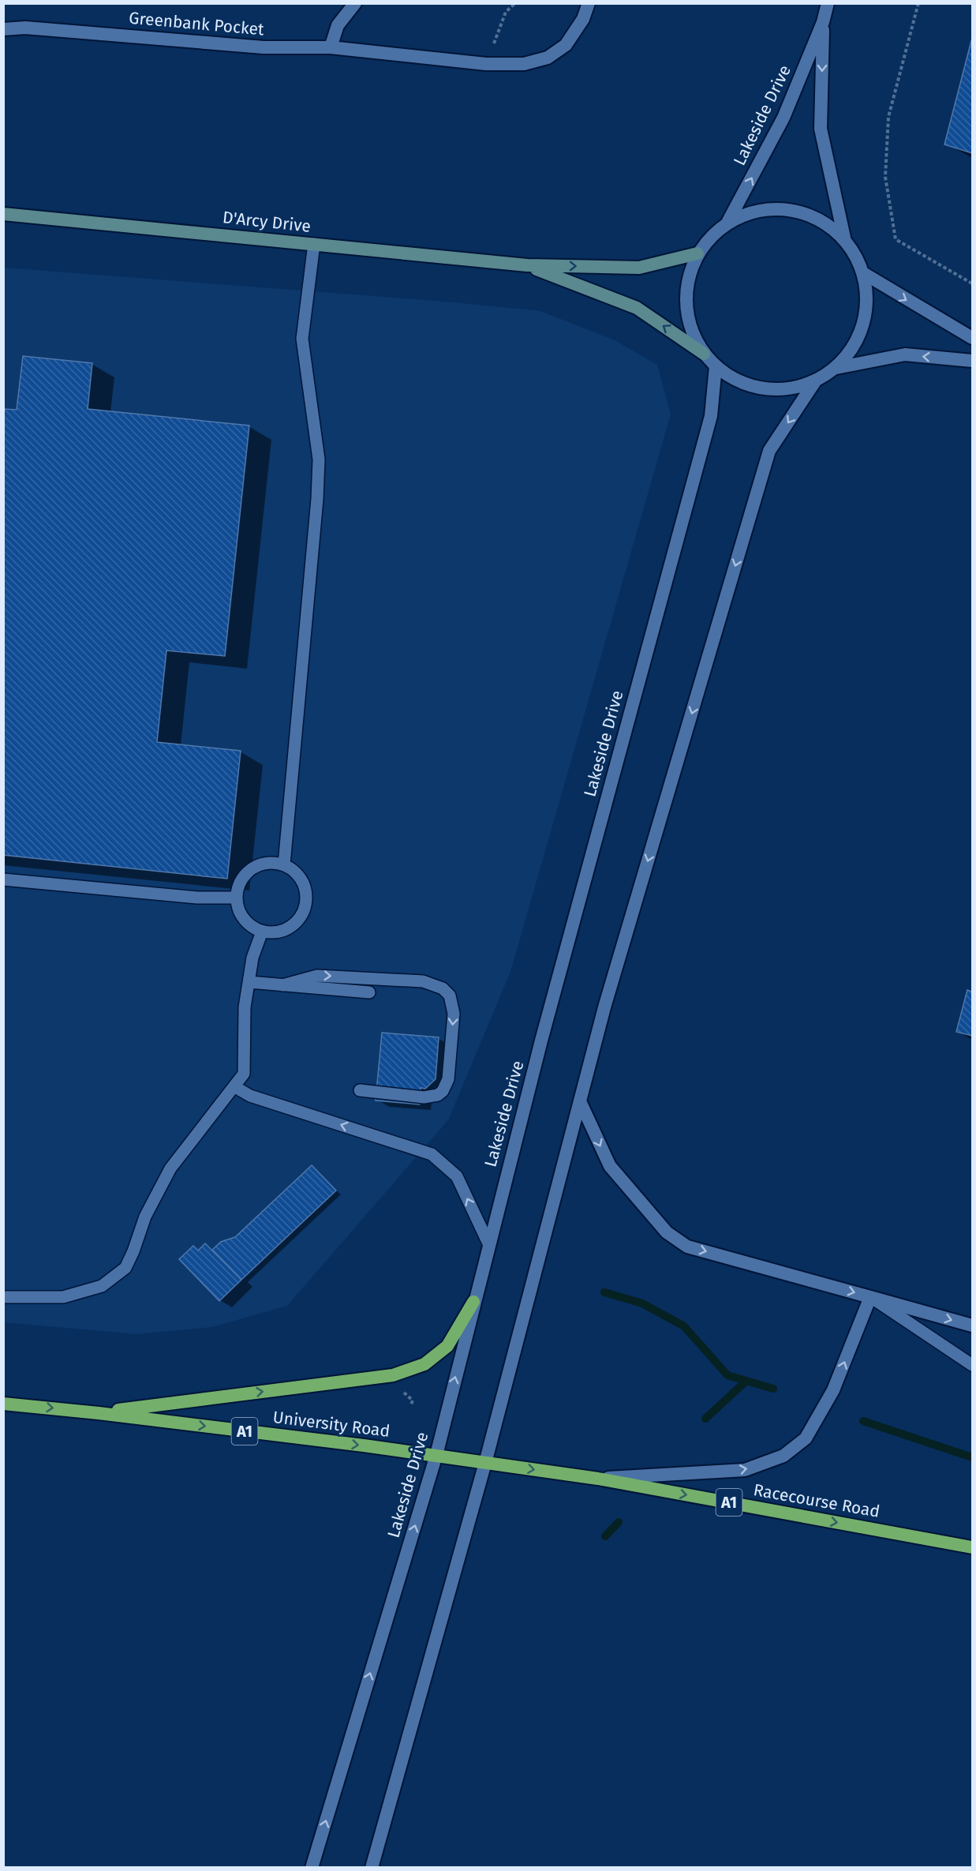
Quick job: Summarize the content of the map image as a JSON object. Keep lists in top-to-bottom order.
{
  "streets": {
    "highway": ["University Road", "A1", "Racecourse Road"],
    "main road": ["D'Arcy Drive"],
    "street": ["Greenbank Pocket", "Lakeside Drive"]
  },
  "crossings": [
    ["Lakeside Drive", "University Road"],
    ["University Road", "Racecourse Road"]
  ],
  "one_way": ["University Road", "Racecourse Road"]
}
